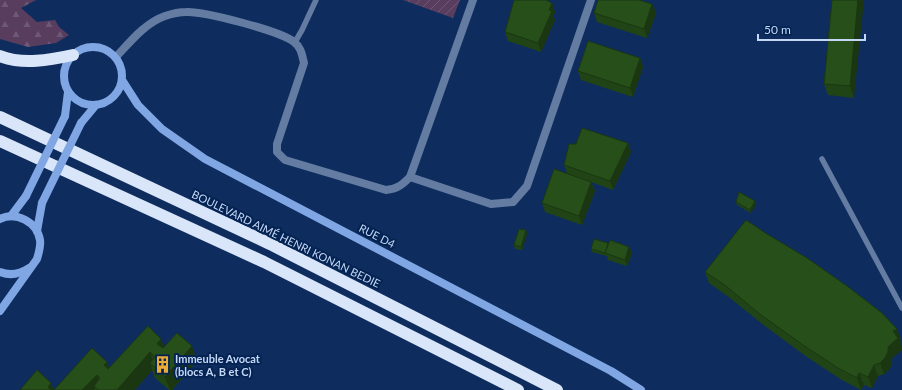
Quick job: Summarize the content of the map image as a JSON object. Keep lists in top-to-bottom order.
{
  "streets": {
    "highway": ["BOULEVARD AIMÉ HENRI KONAN BEDIE"],
    "main road": ["RUE D4"]
  },
  "places": {
    "building": ["Immeuble Avocat (blocs A, B et C)"]
  },
  "scale_bar": "50 m"
}
